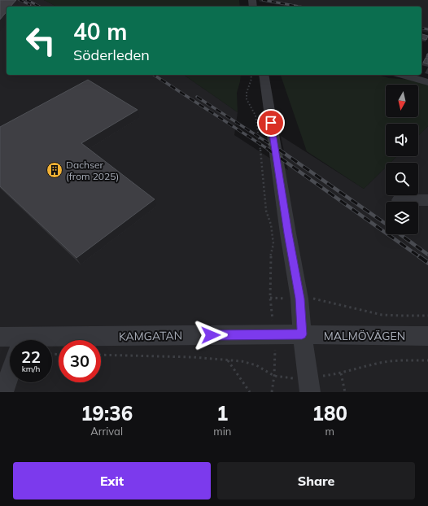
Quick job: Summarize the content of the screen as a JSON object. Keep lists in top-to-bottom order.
{
  "streets": {
    "street": ["KAMGATAN", "MALMÖVÄGEN"]
  },
  "crossings": [
    ["KAMGATAN", "MALMÖVÄGEN"]
  ],
  "places": {
    "building": ["Dachser (from 2025)"]
  },
  "north": "bottom",
  "page": {
    "turn": ["40 m", "Söderleden"],
    "speed": "22 km/h",
    "limit": "30",
    "eta": [
      "19:36",
      "Arrival",
      "1",
      "min",
      "180",
      "m"
    ],
    "buttons": ["Exit", "Share"]
  }
}
